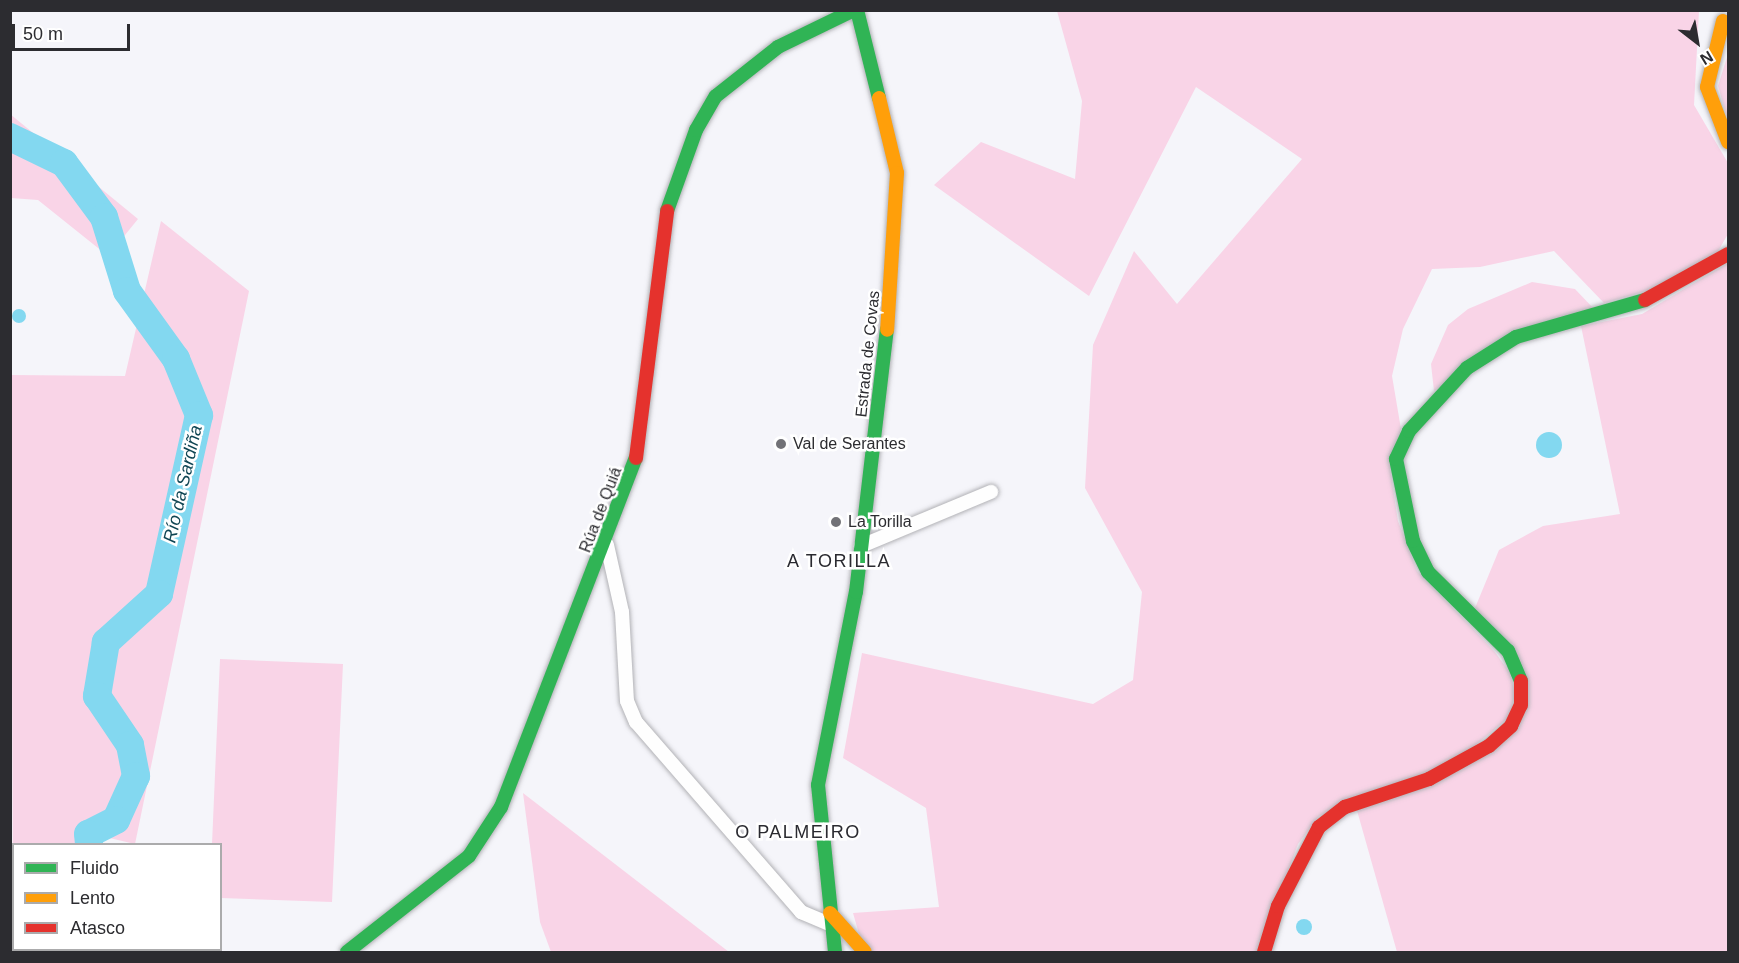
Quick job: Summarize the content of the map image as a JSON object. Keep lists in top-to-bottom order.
{
  "streets": {
    "street": ["Estrada de Covas", "Rúa de Quiá"]
  },
  "crossings": [
    ["Estrada de Covas", "Rúa de Quiá"]
  ],
  "districts": ["A TORILLA", "O PALMEIRO"],
  "water": ["Río da Sardiña"],
  "places": ["Val de Serantes", "La Torilla"],
  "legend": ["Fluido", "Lento", "Atasco"],
  "scale_bar": "50 m",
  "north": "bottom right"
}
